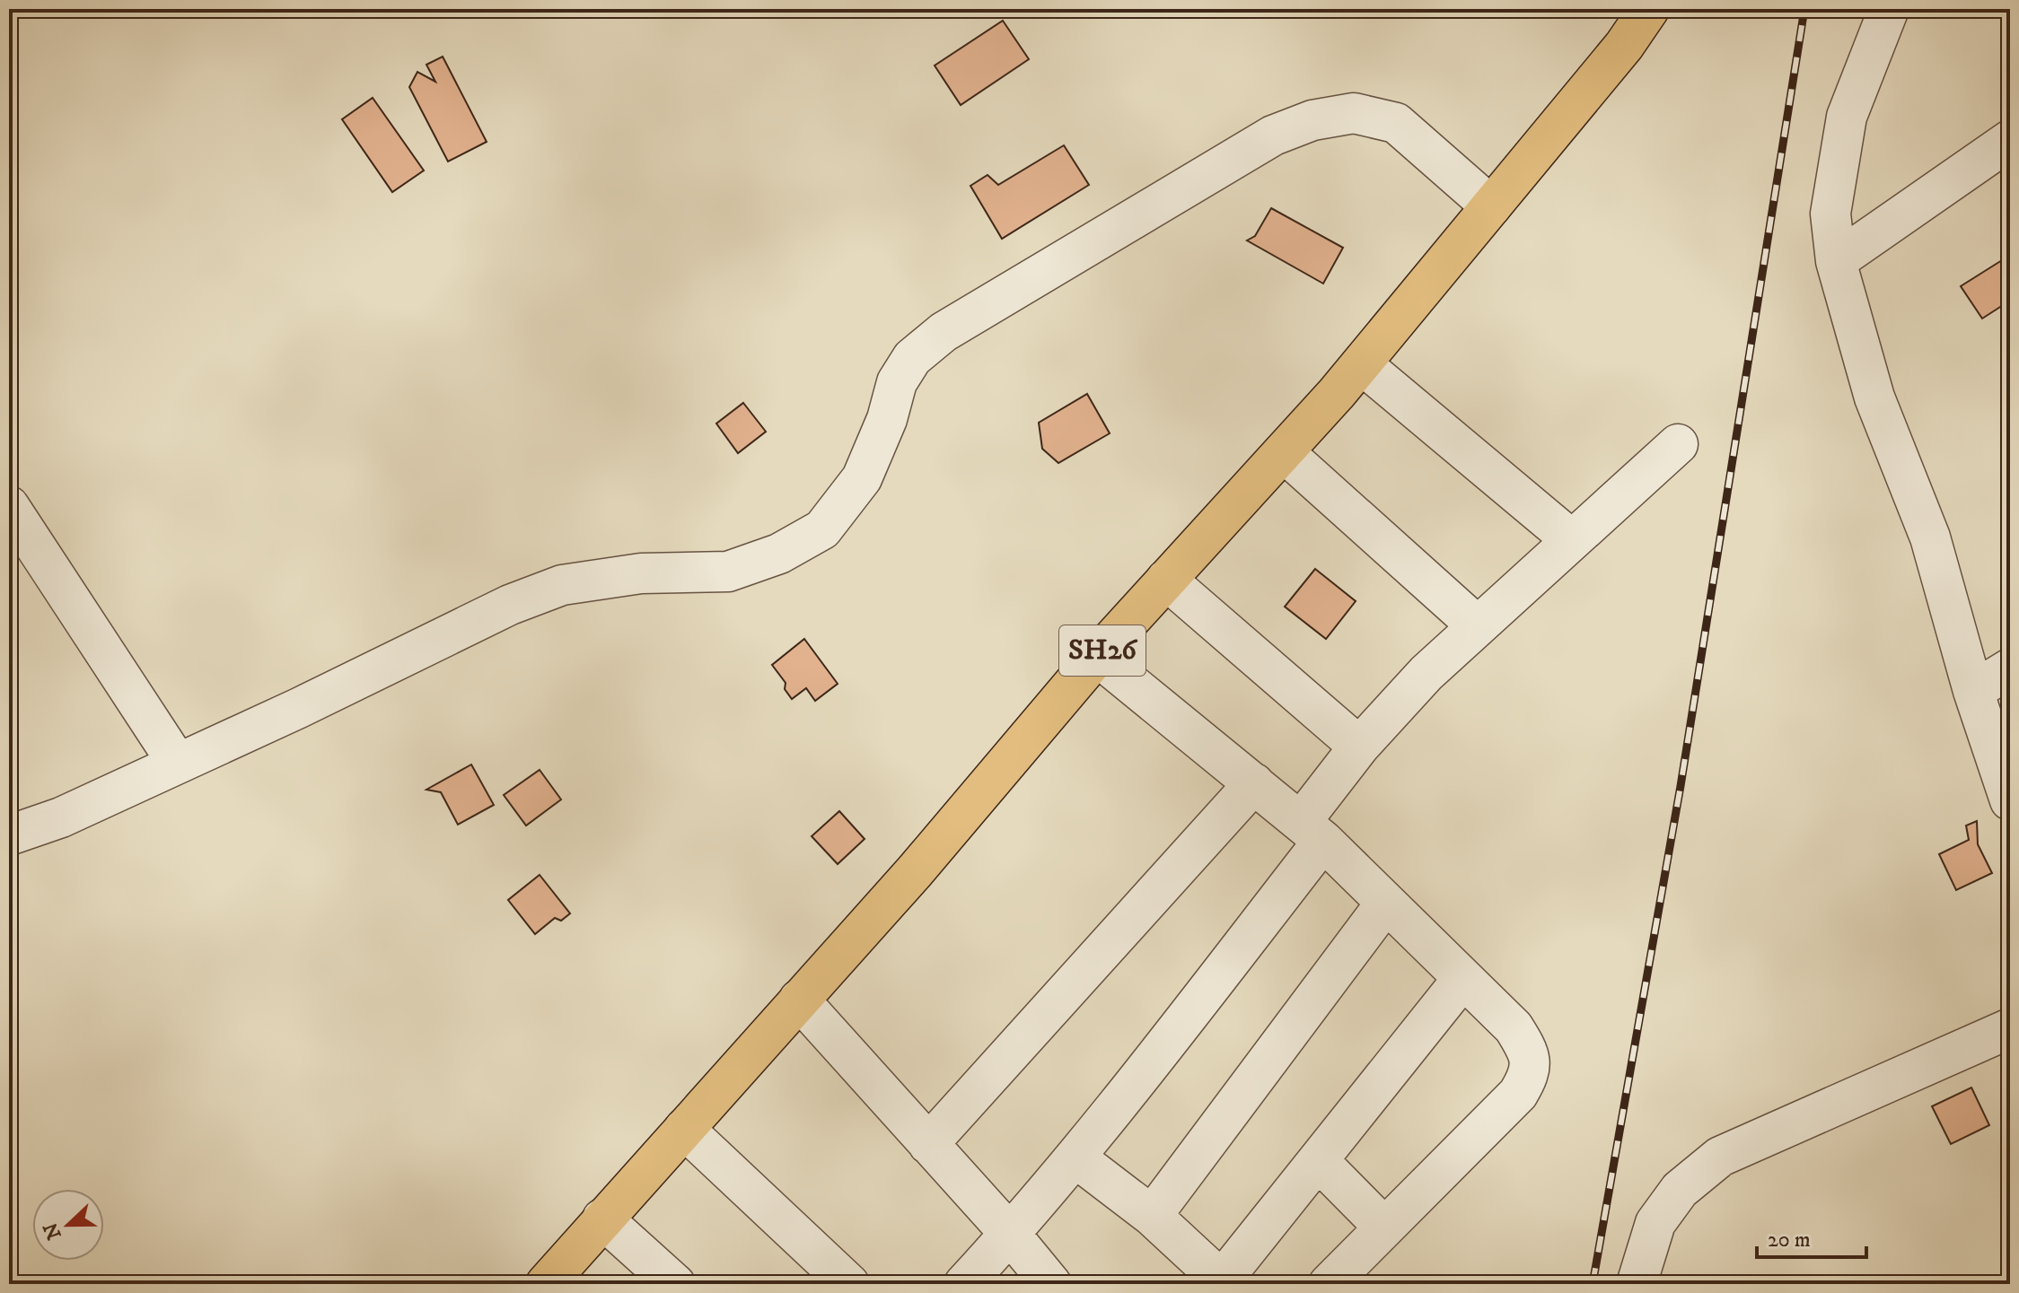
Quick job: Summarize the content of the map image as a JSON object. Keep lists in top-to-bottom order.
{
  "streets": {
    "main road": ["SH26"]
  },
  "scale_bar": "20 m",
  "north": "left"
}
